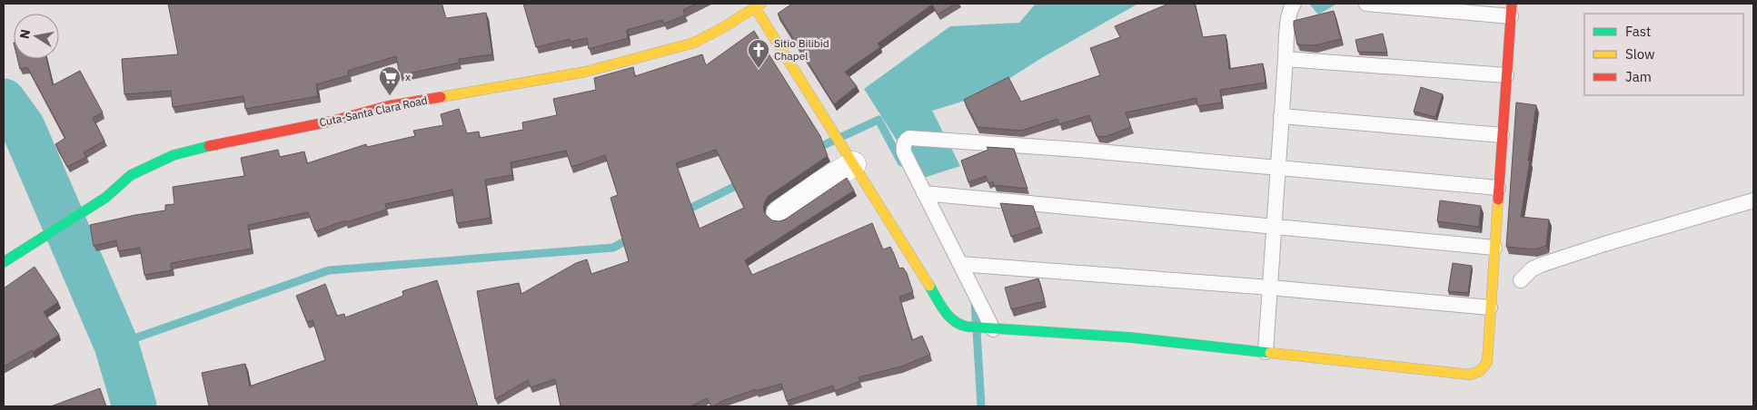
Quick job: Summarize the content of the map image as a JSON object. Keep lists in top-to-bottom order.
{
  "streets": {
    "street": ["Cuta-Santa Clara Road"]
  },
  "places": {
    "church": ["Sitio Bilibid Chapel"],
    "supermarket": ["x"]
  },
  "legend": ["Fast", "Slow", "Jam"],
  "north": "left"
}
